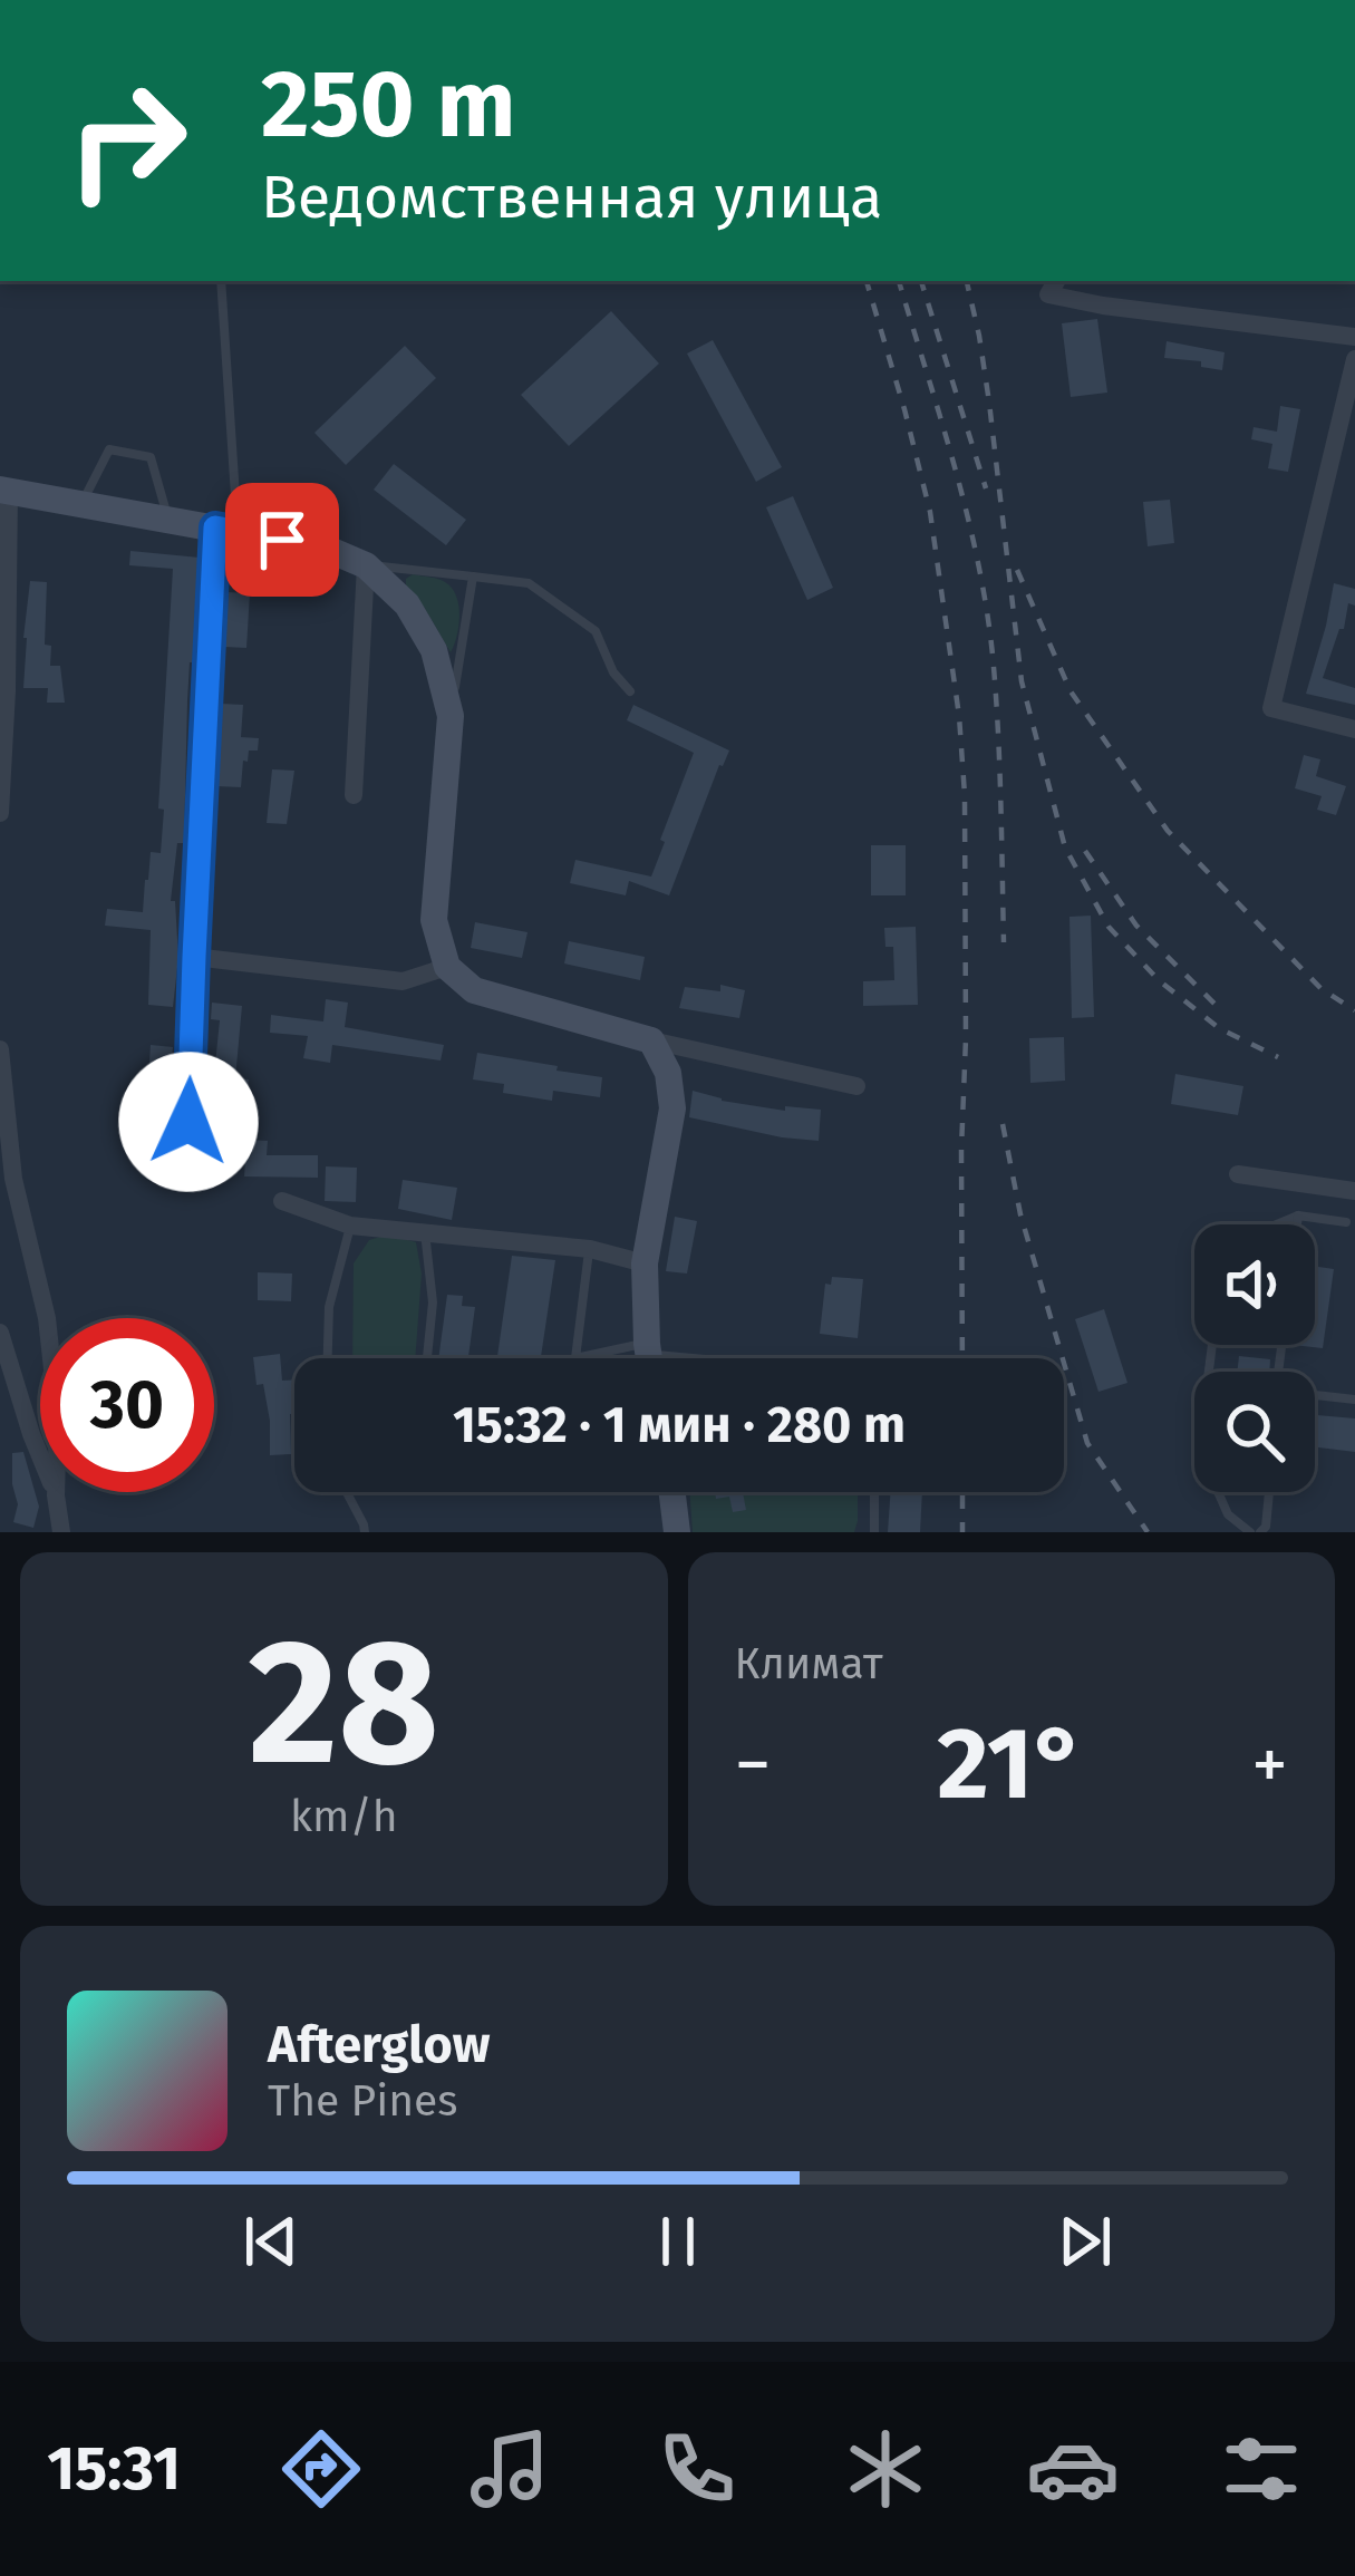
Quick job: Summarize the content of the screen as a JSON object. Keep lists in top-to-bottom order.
{
  "page": {
    "turn": ["250 m", "Ведомственная улица"],
    "limit": "30",
    "trip": "15:32 · 1 мин · 280 m",
    "tile": [
      ["28", "km/h"],
      "Климат"
    ],
    "heat": ["−", "21°", "+"],
    "song": ["Afterglow", "The Pines"],
    "tabs": "15:31"
  }
}
